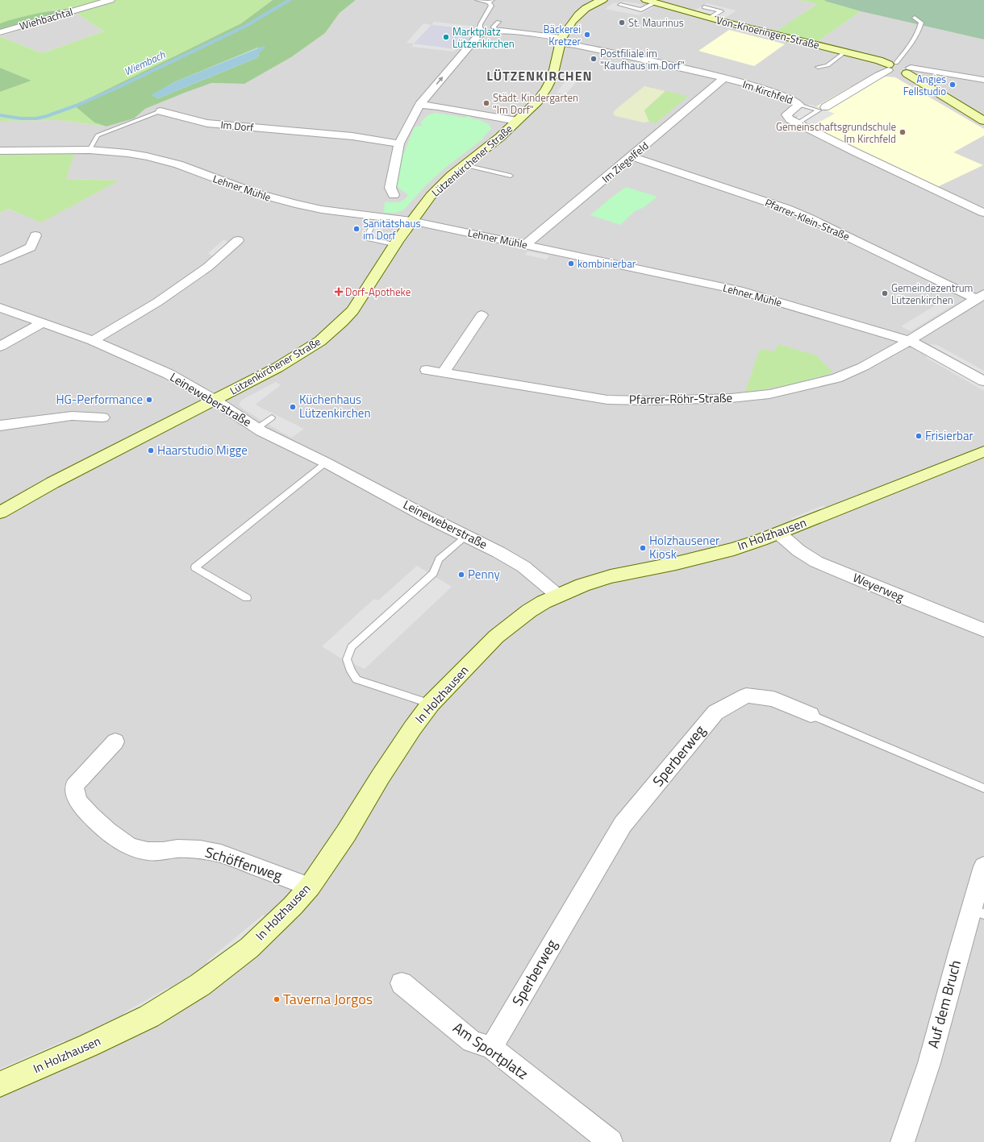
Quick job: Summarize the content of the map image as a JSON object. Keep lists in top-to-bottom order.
{
  "streets": {
    "main road": ["Von-Knoeringen-Straße", "Lützenkirchener Straße", "In Holzhausen"],
    "street": [
      "Wiehbachtal",
      "Im Kirchfeld",
      "Im Dorf",
      "Im Ziegelfeld",
      "Lehner Mühle",
      "Pfarrer-Klein-Straße",
      "Pfarrer-Röhr-Straße",
      "Leineweberstraße",
      "Weyerweg",
      "Sperberweg",
      "Schöffenweg",
      "Auf dem Bruch",
      "Am Sportplatz"
    ]
  },
  "crossings": [
    ["Im Kirchfeld", "Lützenkirchener Straße"],
    ["Im Kirchfeld", "Im Ziegelfeld"],
    ["Im Dorf", "Lehner Mühle"],
    ["Lützenkirchener Straße", "Lehner Mühle"],
    ["Lützenkirchener Straße", "Leineweberstraße"],
    ["Im Ziegelfeld", "Lehner Mühle"],
    ["Im Ziegelfeld", "Pfarrer-Klein-Straße"],
    ["Lehner Mühle", "Pfarrer-Röhr-Straße"],
    ["Leineweberstraße", "In Holzhausen"],
    ["In Holzhausen", "Weyerweg"],
    ["In Holzhausen", "Schöffenweg"],
    ["Sperberweg", "Am Sportplatz"]
  ],
  "districts": ["LÜTZENKIRCHEN"],
  "water": ["Wiembach"],
  "places": {
    "other": [
      "St. Maurinus",
      "Bäckerei Kretzer",
      "Marktplatz Lützenkirchen",
      "Postfiliale im \"Kaufhaus im Dorf\"",
      "Angies Fellstudio",
      "Städt. Kindergarten \"Im Dorf\"",
      "Gemeinschaftsgrundschule Im Kirchfeld",
      "Sanitätshaus im Dorf",
      "kombinierbar",
      "Gemeindezentrum Lützenkirchen",
      "HG-Performance",
      "Küchenhaus Lützenkirchen",
      "Frisierbar",
      "Haarstudio Migge",
      "Holzhausener Kiosk",
      "Penny",
      "Taverna Jorgos"
    ],
    "health": ["Dorf-Apotheke"]
  }
}
